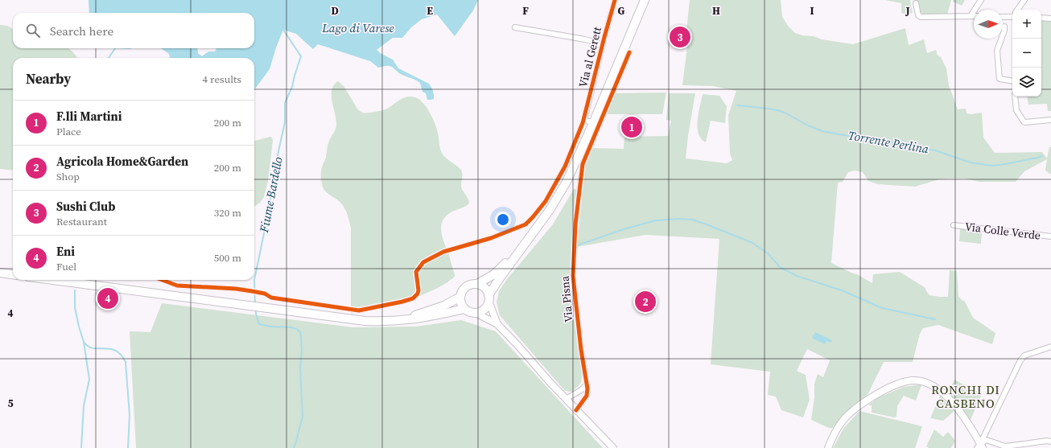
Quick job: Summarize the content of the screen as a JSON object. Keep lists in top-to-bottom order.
{
  "streets": {
    "street": ["Via al Gerett", "Via Colle Verde", "Via Pisna"]
  },
  "districts": ["RONCHI DI CASBENO"],
  "water": ["Lago di Varese", "Torrente Perlina", "Fiume Bardello"],
  "north": "right",
  "page": {
    "map_buttons": ["+", "−"],
    "search": "Search here",
    "pins": [
      "3",
      "1",
      "4",
      "2"
    ],
    "heading": ["Nearby", "4 results"],
    "list": [
      {
        "mark": "1",
        "name": "F.lli Martini",
        "note": "Place",
        "value": "200 m"
      },
      {
        "mark": "2",
        "name": "Agricola Home&Garden",
        "note": "Shop",
        "value": "200 m"
      },
      {
        "mark": "3",
        "name": "Sushi Club",
        "note": "Restaurant",
        "value": "320 m"
      },
      {
        "mark": "4",
        "name": "Eni",
        "note": "Fuel",
        "value": "500 m"
      }
    ]
  },
  "grid": {
    "columns": [
      "D",
      "E",
      "F",
      "G",
      "H",
      "I",
      "J"
    ],
    "rows": ["4", "5"]
  }
}
